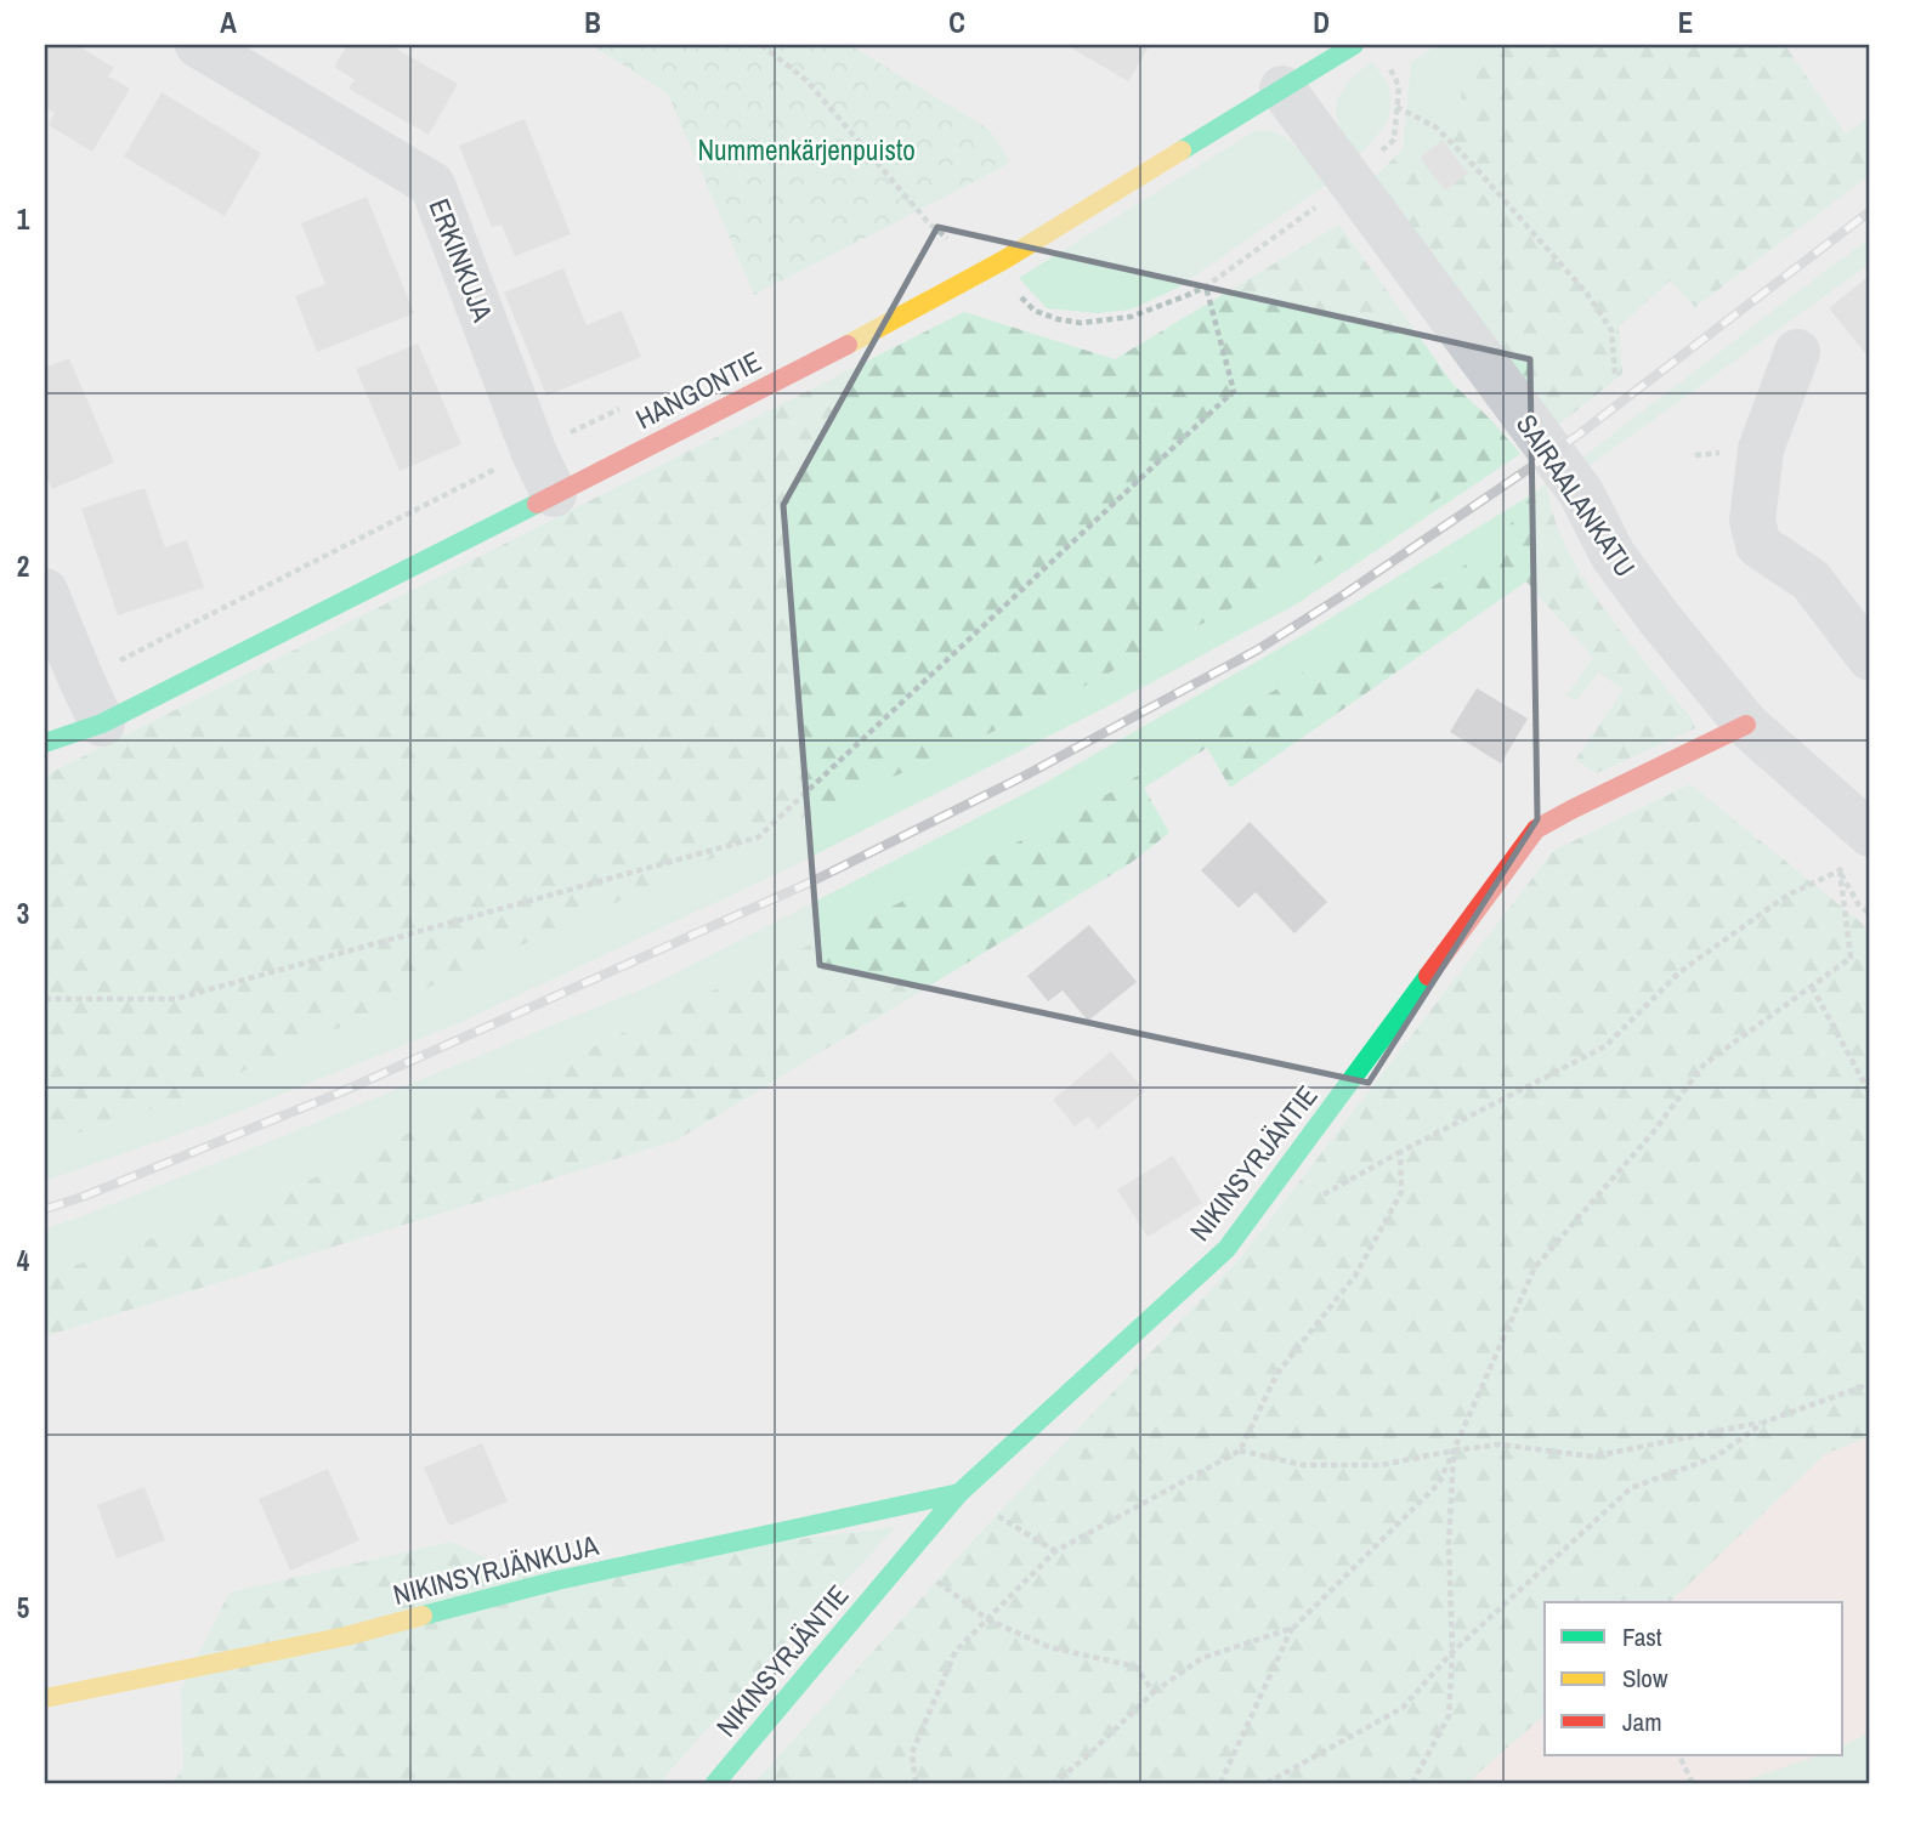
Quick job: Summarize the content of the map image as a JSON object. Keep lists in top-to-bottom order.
{
  "streets": {
    "street": [
      "ERKINKUJA",
      "HANGONTIE",
      "SAIRAALANKATU",
      "NIKINSYRJÄNTIE",
      "NIKINSYRJÄNKUJA"
    ]
  },
  "crossings": [
    ["ERKINKUJA", "HANGONTIE"],
    ["HANGONTIE", "SAIRAALANKATU"],
    ["SAIRAALANKATU", "NIKINSYRJÄNTIE"],
    ["NIKINSYRJÄNTIE", "NIKINSYRJÄNKUJA"]
  ],
  "parks": ["Nummenkärjenpuisto"],
  "legend": ["Fast", "Slow", "Jam"],
  "grid": {
    "columns": [
      "A",
      "B",
      "C",
      "D",
      "E"
    ],
    "rows": [
      "1",
      "2",
      "3",
      "4",
      "5"
    ]
  }
}
